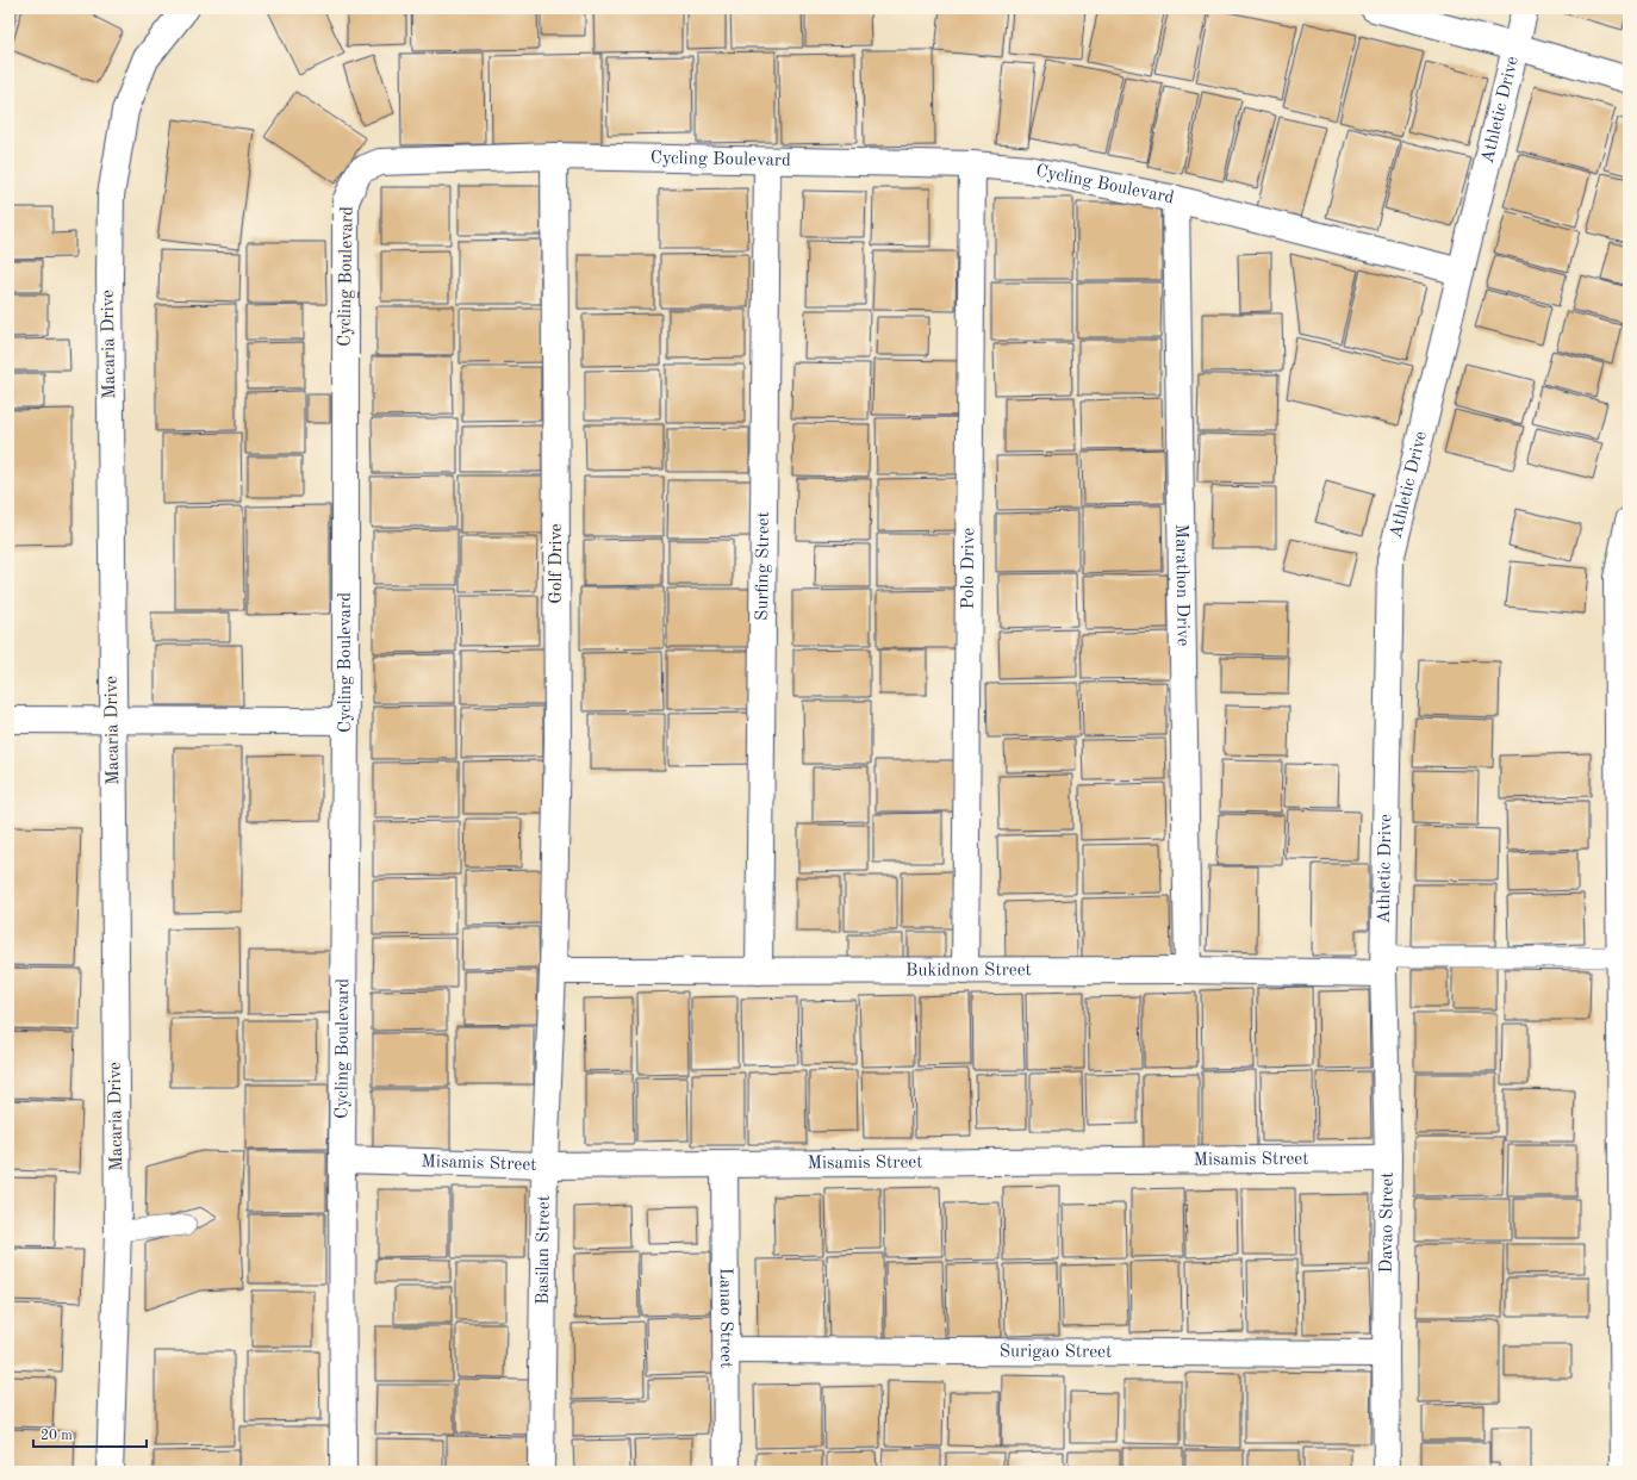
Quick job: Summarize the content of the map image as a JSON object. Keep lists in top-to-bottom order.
{
  "streets": {
    "street": [
      "Athletic Drive",
      "Cycling Boulevard",
      "Macaria Drive",
      "Golf Drive",
      "Surfing Street",
      "Polo Drive",
      "Marathon Drive",
      "Bukidnon Street",
      "Misamis Street",
      "Davao Street",
      "Basilan Street",
      "Lanao Street",
      "Surigao Street"
    ]
  },
  "crossings": [
    ["Athletic Drive", "Cycling Boulevard"],
    ["Athletic Drive", "Bukidnon Street"],
    ["Athletic Drive", "Davao Street"],
    ["Cycling Boulevard", "Golf Drive"],
    ["Cycling Boulevard", "Surfing Street"],
    ["Cycling Boulevard", "Polo Drive"],
    ["Cycling Boulevard", "Marathon Drive"],
    ["Cycling Boulevard", "Misamis Street"],
    ["Golf Drive", "Bukidnon Street"],
    ["Golf Drive", "Basilan Street"],
    ["Surfing Street", "Bukidnon Street"],
    ["Polo Drive", "Bukidnon Street"],
    ["Marathon Drive", "Bukidnon Street"],
    ["Bukidnon Street", "Davao Street"],
    ["Bukidnon Street", "Basilan Street"],
    ["Misamis Street", "Davao Street"],
    ["Misamis Street", "Basilan Street"],
    ["Misamis Street", "Lanao Street"],
    ["Davao Street", "Surigao Street"],
    ["Lanao Street", "Surigao Street"]
  ],
  "scale_bar": "20 m"
}
